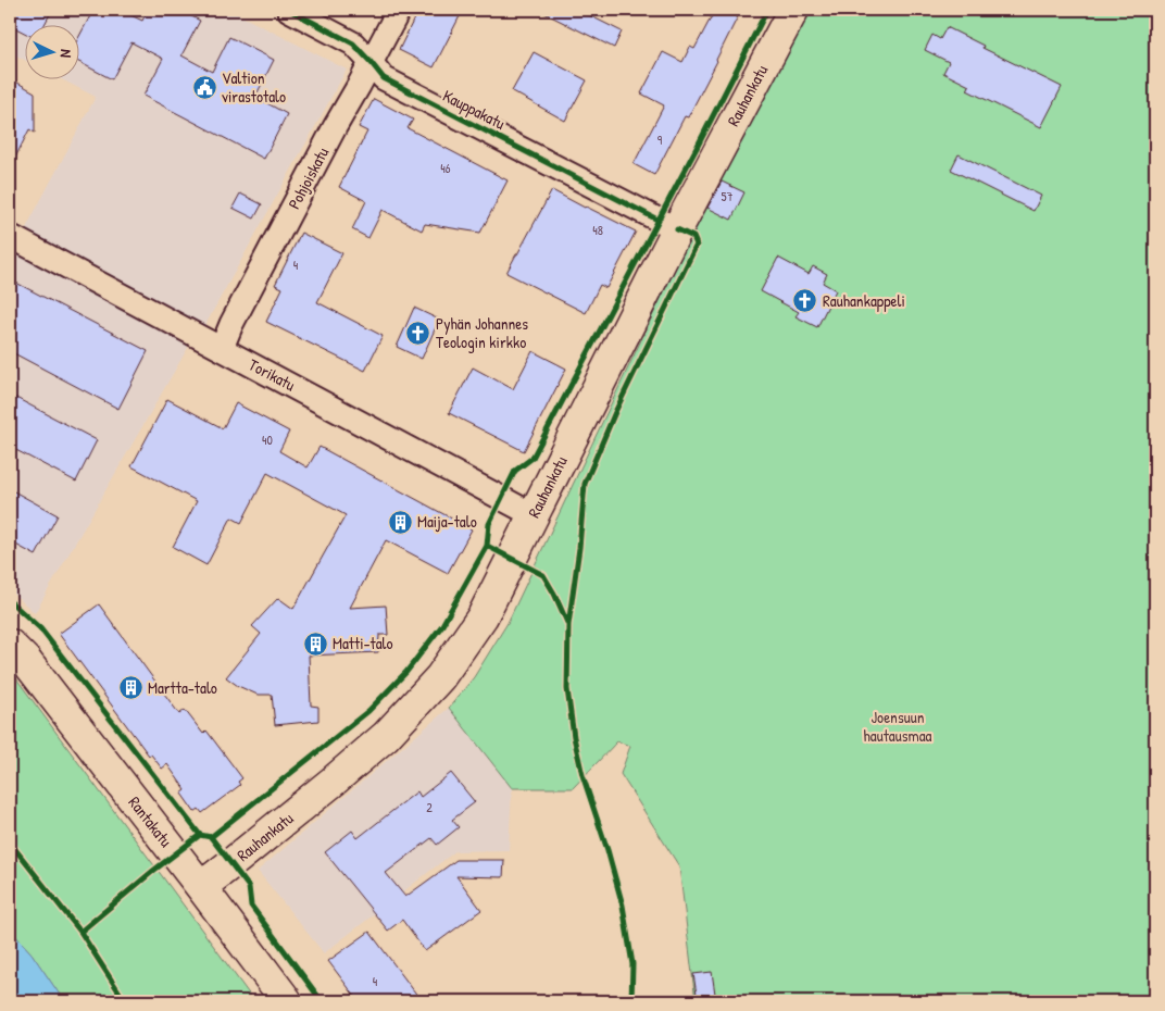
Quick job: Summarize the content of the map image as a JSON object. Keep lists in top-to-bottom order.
{
  "streets": {
    "street": [
      "Rauhankatu",
      "Kauppakatu",
      "Pohjoiskatu",
      "Torikatu",
      "Rantakatu"
    ]
  },
  "crossings": [
    ["Rauhankatu", "Kauppakatu"],
    ["Rauhankatu", "Torikatu"],
    ["Rauhankatu", "Rantakatu"],
    ["Kauppakatu", "Pohjoiskatu"],
    ["Pohjoiskatu", "Torikatu"]
  ],
  "parks": ["Joensuun hautausmaa"],
  "places": {
    "public building": ["Valtion virastotalo"],
    "church": ["Rauhankappeli", "Pyhän Johannes Teologin kirkko"],
    "building": ["Maija-talo", "Matti-talo", "Martta-talo"]
  },
  "house_numbers": [
    "9",
    "46",
    "57",
    "48",
    "4",
    "40",
    "2",
    "4"
  ],
  "north": "right"
}
